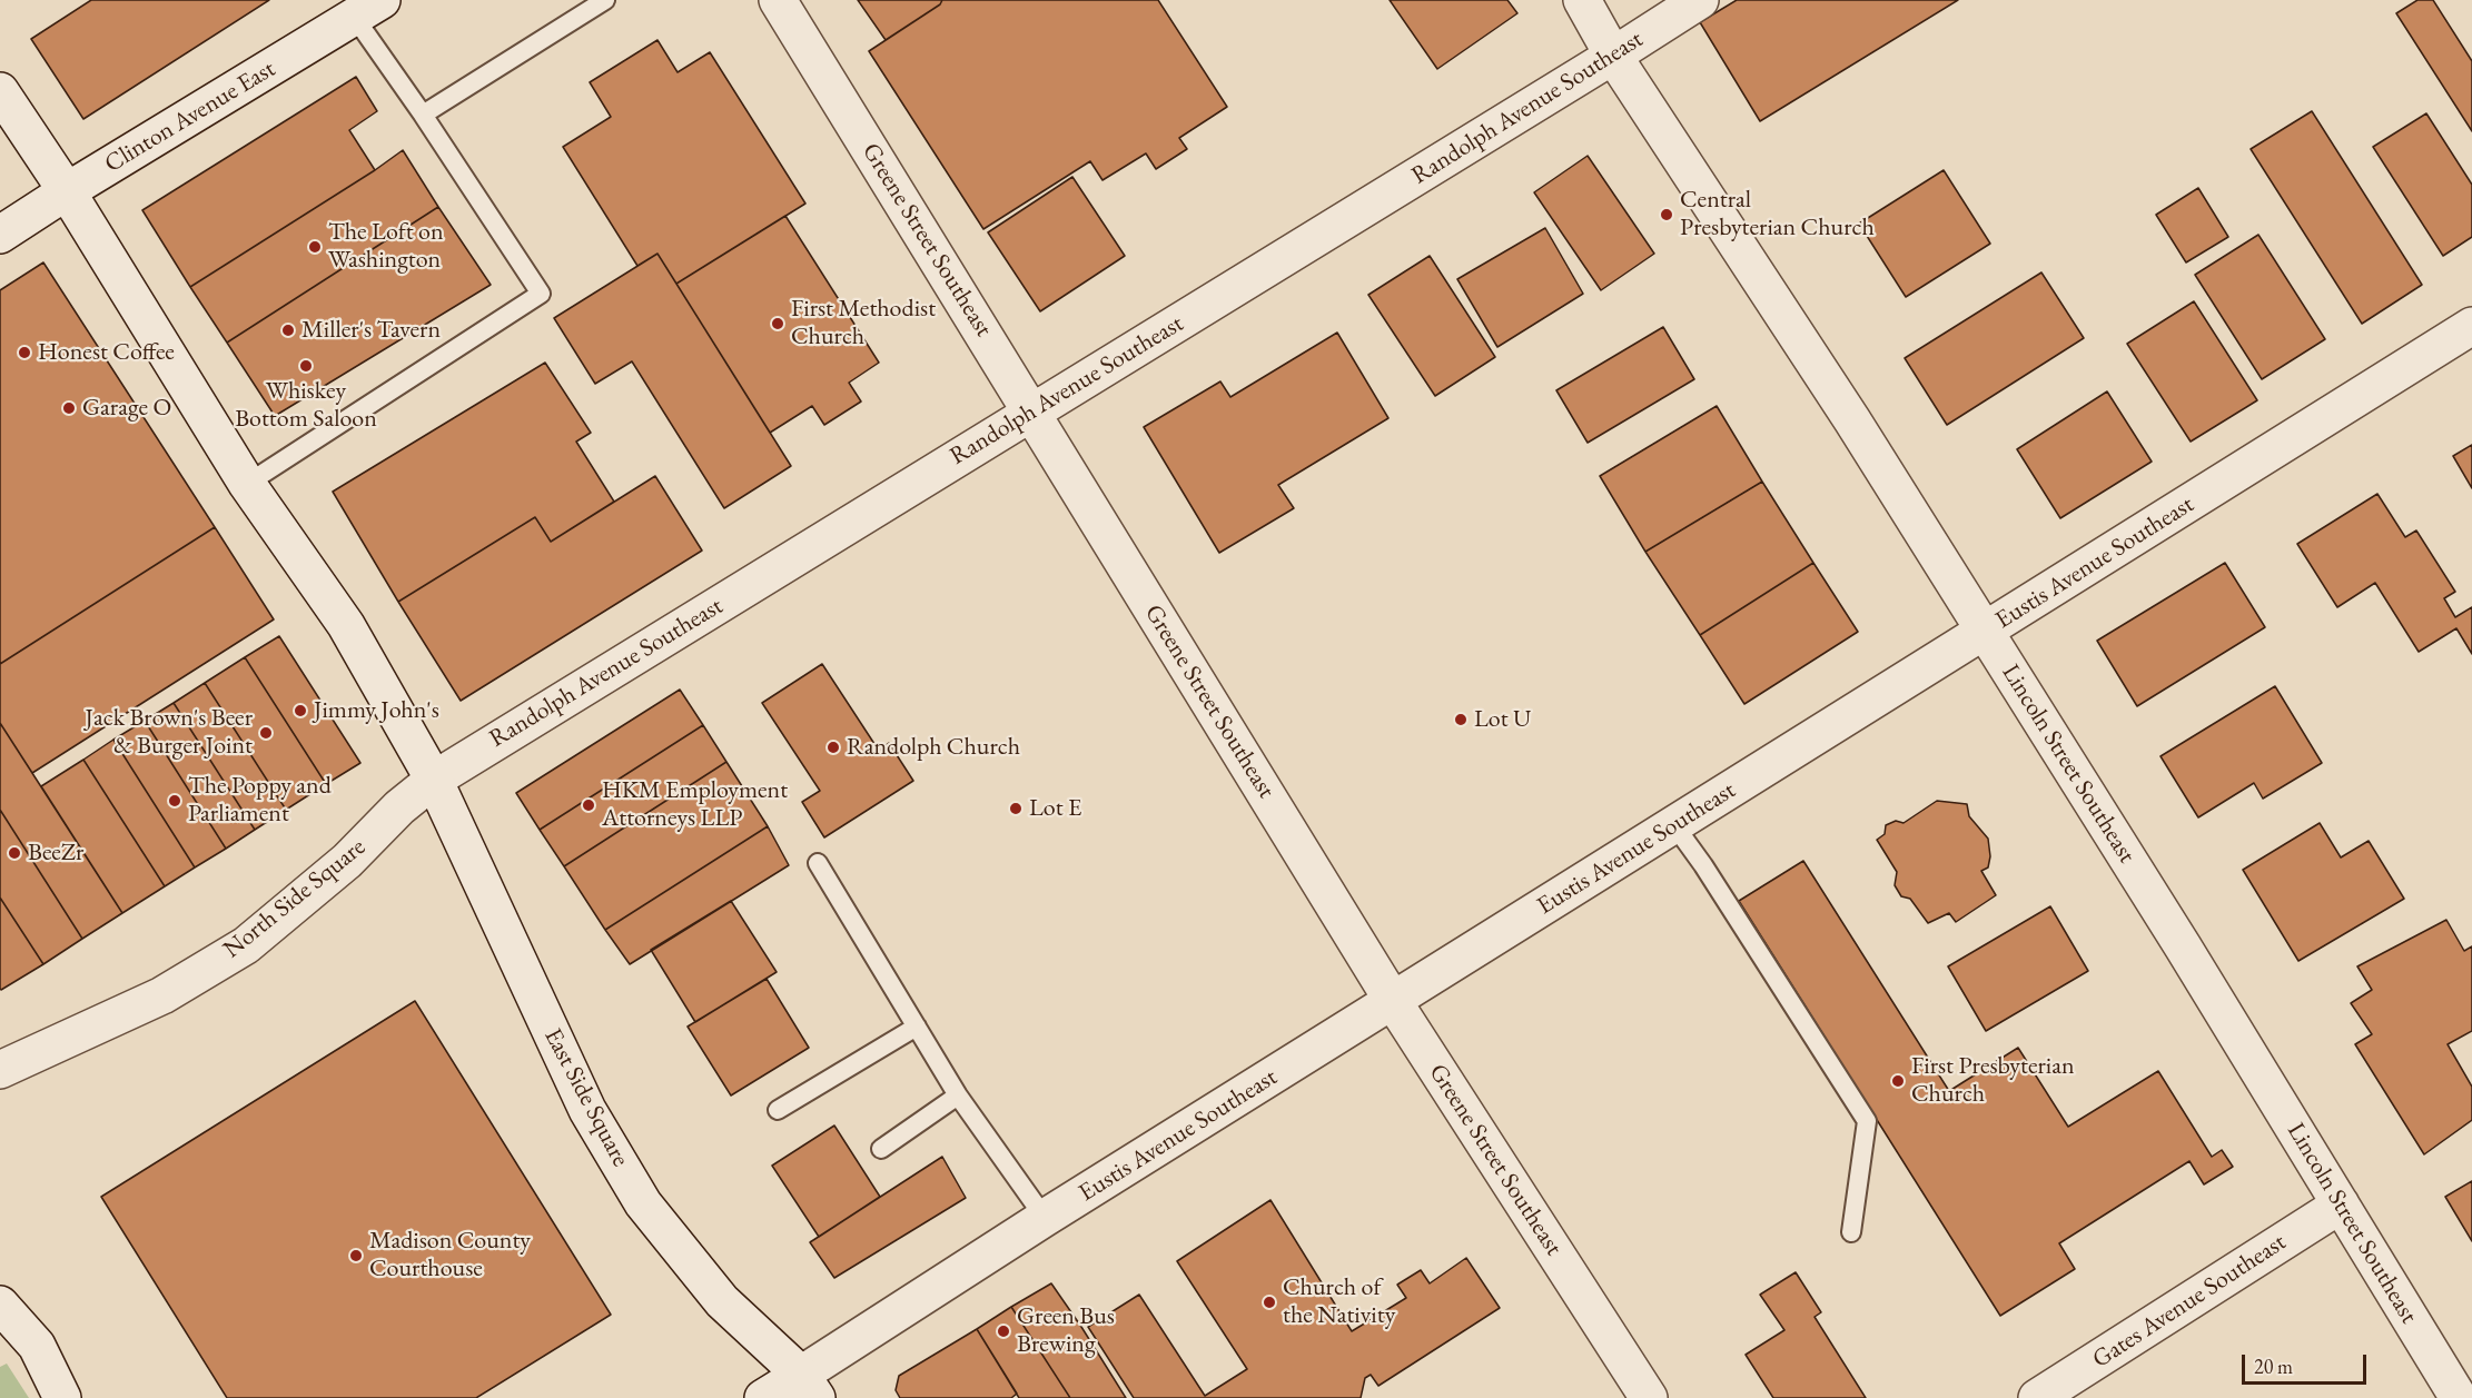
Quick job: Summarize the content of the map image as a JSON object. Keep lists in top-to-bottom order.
{
  "streets": {
    "street": [
      "Randolph Avenue Southeast",
      "Clinton Avenue East",
      "Greene Street Southeast",
      "Eustis Avenue Southeast",
      "Lincoln Street Southeast",
      "North Side Square",
      "East Side Square",
      "Gates Avenue Southeast"
    ]
  },
  "crossings": [
    ["Randolph Avenue Southeast", "Greene Street Southeast"],
    ["Randolph Avenue Southeast", "Lincoln Street Southeast"],
    ["Randolph Avenue Southeast", "North Side Square"],
    ["Randolph Avenue Southeast", "East Side Square"],
    ["Clinton Avenue East", "East Side Square"],
    ["Greene Street Southeast", "Eustis Avenue Southeast"],
    ["Eustis Avenue Southeast", "Lincoln Street Southeast"],
    ["Eustis Avenue Southeast", "East Side Square"],
    ["Lincoln Street Southeast", "Gates Avenue Southeast"],
    ["North Side Square", "East Side Square"]
  ],
  "places": [
    "Central Presbyterian Church",
    "The Loft on Washington",
    "First Methodist Church",
    "Miller's Tavern",
    "Honest Coffee",
    "Whiskey Bottom Saloon",
    "Garage O",
    "Jimmy John's",
    "Lot U",
    "Jack Brown's Beer & Burger Joint",
    "Randolph Church",
    "The Poppy and Parliament",
    "HKM Employment Attorneys LLP",
    "Lot E",
    "BeeZr",
    "First Presbyterian Church",
    "Madison County Courthouse",
    "Church of the Nativity",
    "Green Bus Brewing"
  ],
  "scale_bar": "20 m"
}
